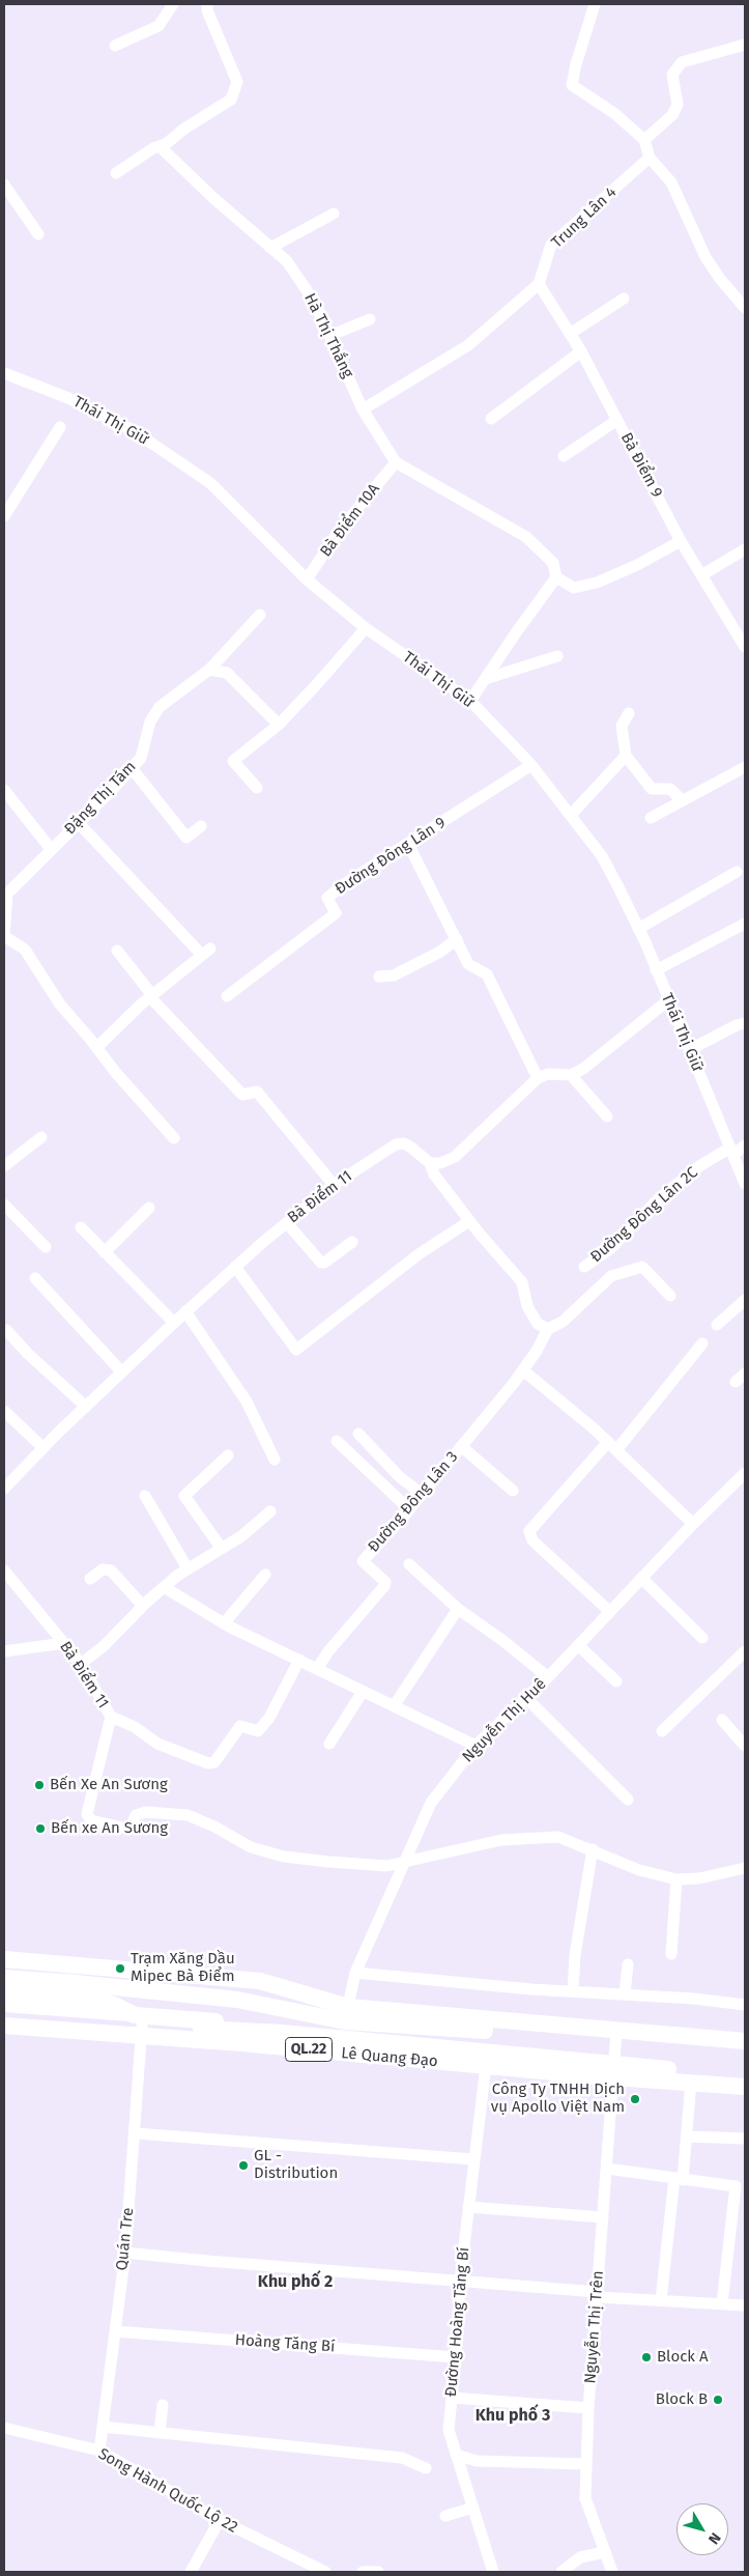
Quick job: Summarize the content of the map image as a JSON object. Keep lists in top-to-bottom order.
{
  "streets": {
    "highway": ["QL.22", "Lê Quang Đạo"],
    "street": [
      "Trung Lân 4",
      "Hà Thị Thắng",
      "Thái Thị Giữ",
      "Bà Điểm 9",
      "Bà Điểm 10A",
      "Đặng Thị Tám",
      "Đường Đông Lân 9",
      "Bà Điểm 11",
      "Đường Đông Lân 2C",
      "Đường Đông Lân 3",
      "Nguyễn Thị Huê",
      "Quán Tre",
      "Đường Hoàng Tăng Bí",
      "Nguyễn Thị Trên",
      "Hoàng Tăng Bí",
      "Song Hành Quốc Lộ 22"
    ]
  },
  "crossings": [
    ["Trung Lân 4", "Bà Điểm 9"],
    ["Hà Thị Thắng", "Bà Điểm 10A"],
    ["Thái Thị Giữ", "Bà Điểm 10A"],
    ["Thái Thị Giữ", "Đường Đông Lân 9"],
    ["Thái Thị Giữ", "Đường Đông Lân 2C"],
    ["Bà Điểm 11", "Nguyễn Thị Huê"],
    ["Nguyễn Thị Huê", "Lê Quang Đạo"],
    ["Lê Quang Đạo", "Quán Tre"],
    ["Lê Quang Đạo", "Đường Hoàng Tăng Bí"],
    ["Lê Quang Đạo", "Nguyễn Thị Trên"],
    ["Quán Tre", "Hoàng Tăng Bí"],
    ["Quán Tre", "Song Hành Quốc Lộ 22"],
    ["Đường Hoàng Tăng Bí", "Hoàng Tăng Bí"]
  ],
  "districts": ["Khu phố 2", "Khu phố 3"],
  "places": [
    "Bến Xe An Sương",
    "Bến xe An Sương",
    "Trạm Xăng Dầu Mipec Bà Điểm",
    "Công Ty TNHH Dịch vụ Apollo Việt Nam",
    "GL - Distribution",
    "Block A",
    "Block B"
  ],
  "north": "bottom right"
}
